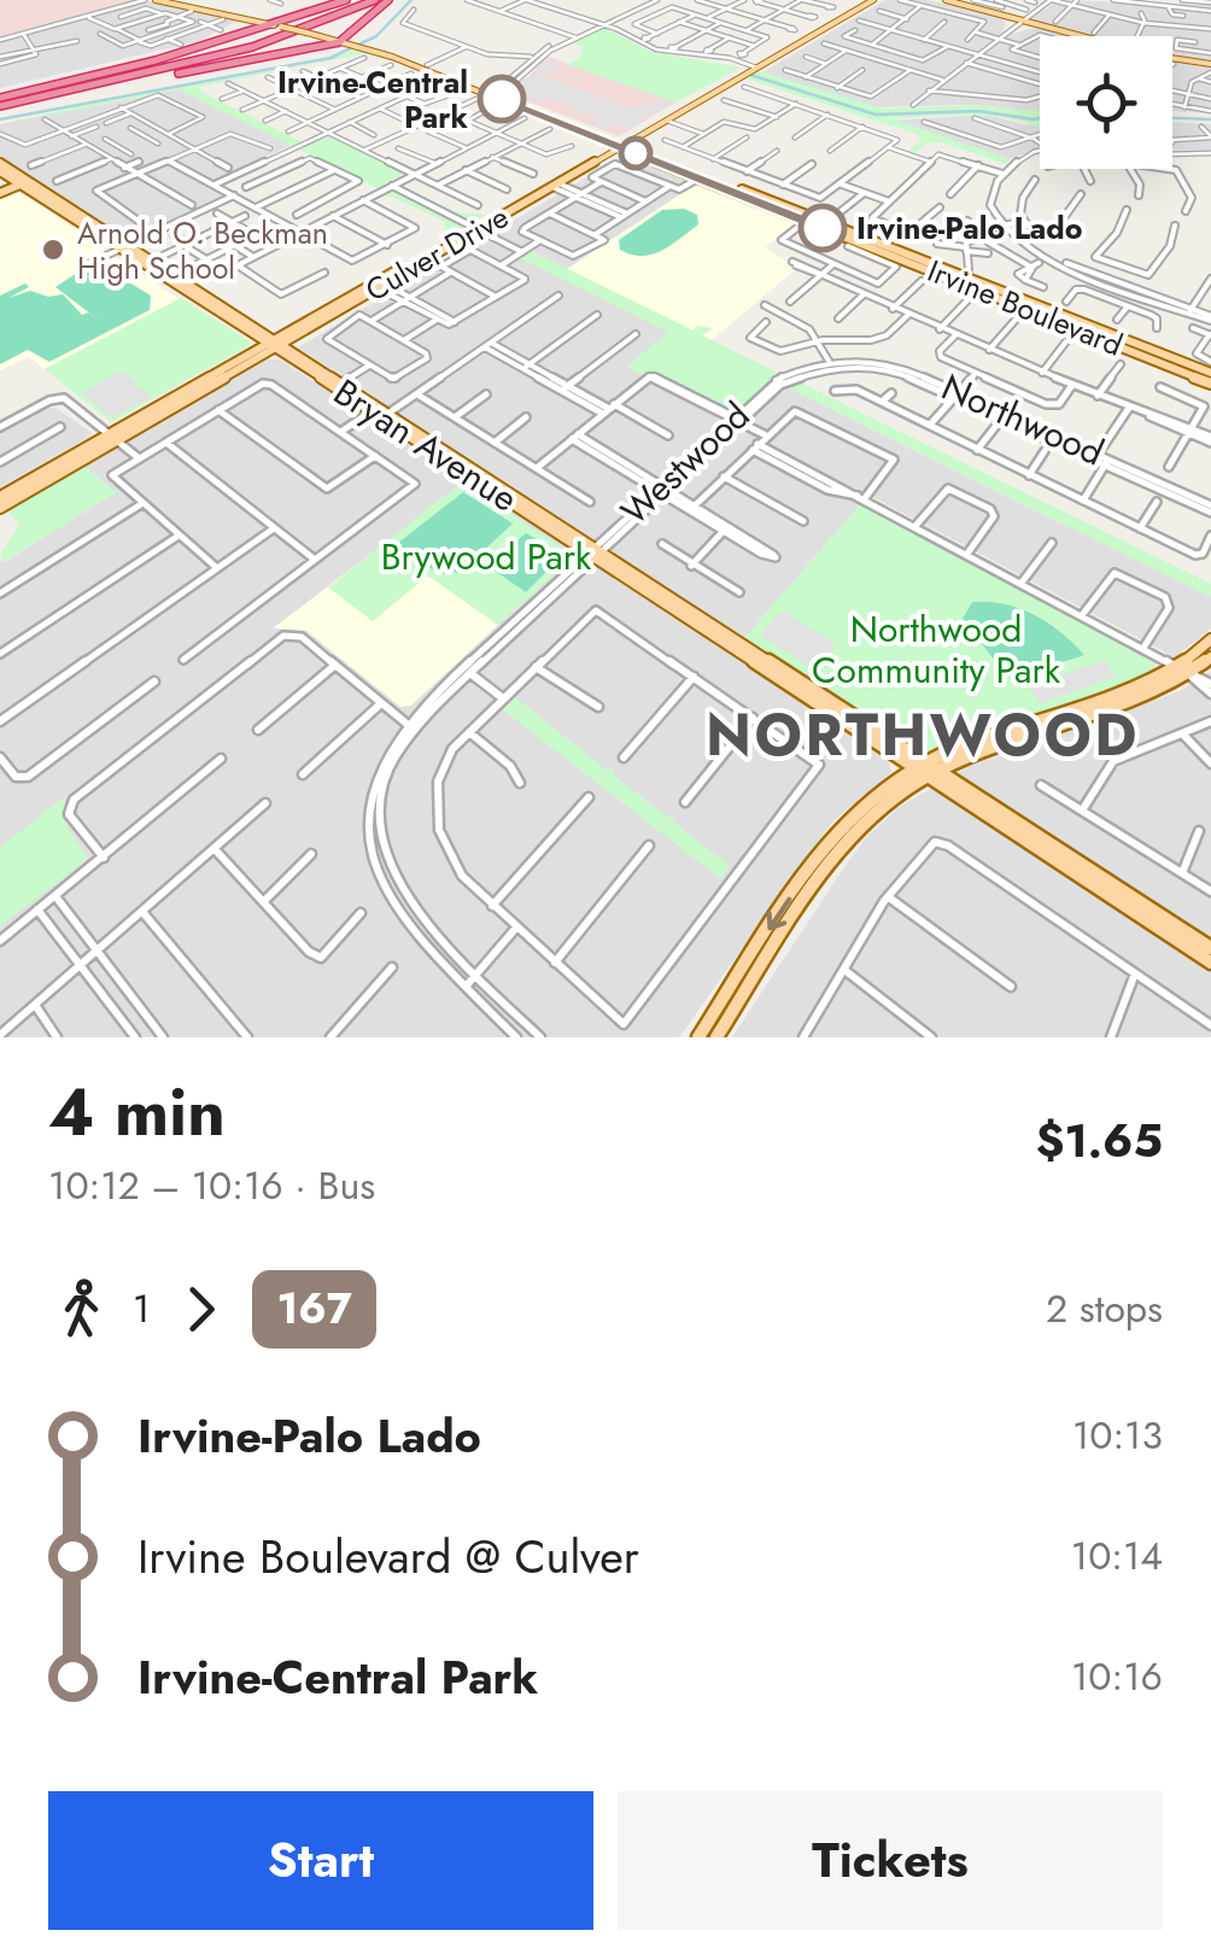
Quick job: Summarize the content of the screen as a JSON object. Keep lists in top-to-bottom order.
{
  "streets": {
    "main road": ["Culver Drive", "Irvine Boulevard", "Bryan Avenue"],
    "street": ["Northwood", "Westwood"]
  },
  "crossings": [
    ["Culver Drive", "Irvine Boulevard"],
    ["Culver Drive", "Bryan Avenue"],
    ["Northwood", "Westwood"],
    ["Bryan Avenue", "Westwood"]
  ],
  "districts": ["NORTHWOOD"],
  "parks": ["Brywood Park", "Northwood Community Park"],
  "places": ["Irvine-Central Park", "Irvine-Palo Lado", "Arnold O. Beckman High School"],
  "lines": ["bus line 167"],
  "page": {
    "heading": ["4 min", "10:12 – 10:16 · Bus", "$1.65"],
    "legs": ["1", "167", "2 stops"],
    "list": [
      {
        "name": "Irvine-Palo Lado",
        "value": "10:13"
      },
      {
        "name": "Irvine Boulevard @ Culver",
        "value": "10:14"
      },
      {
        "name": "Irvine-Central Park",
        "value": "10:16"
      }
    ],
    "buttons": ["Start", "Tickets"]
  }
}
